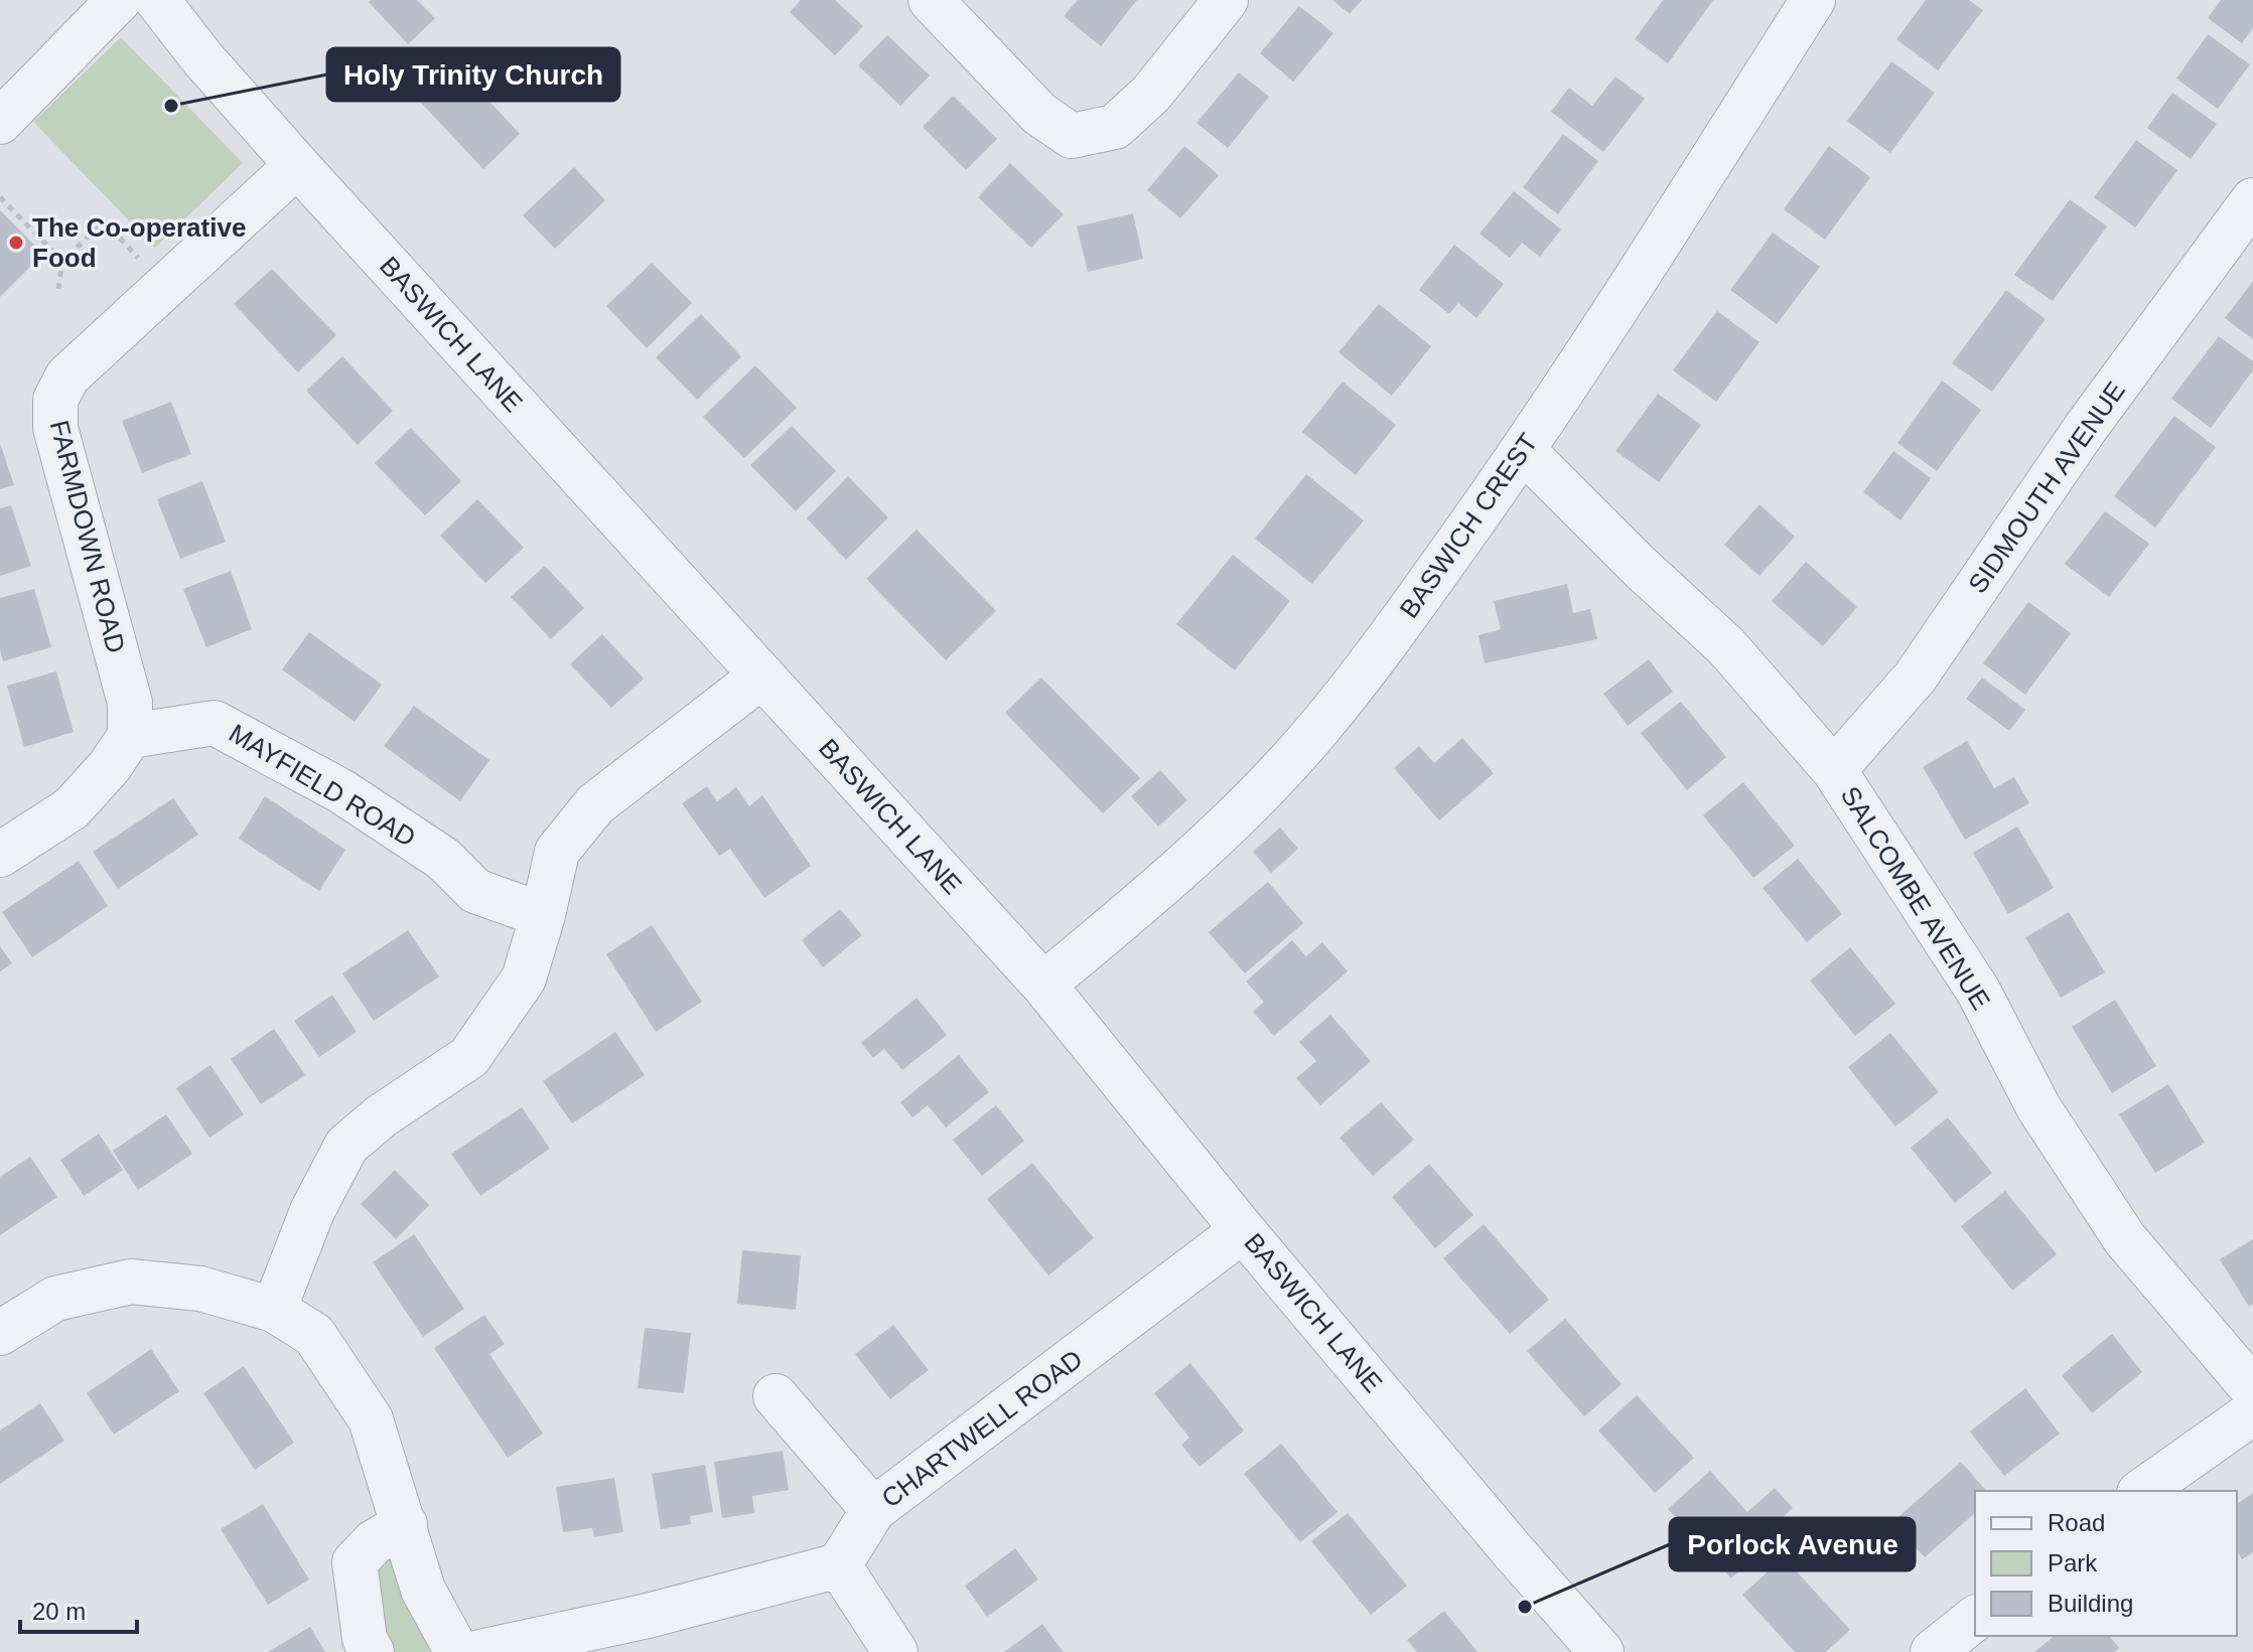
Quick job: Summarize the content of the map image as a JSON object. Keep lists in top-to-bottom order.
{
  "streets": {
    "street": [
      "BASWICH LANE",
      "SIDMOUTH AVENUE",
      "BASWICH CREST",
      "FARMDOWN ROAD",
      "MAYFIELD ROAD",
      "SALCOMBE AVENUE",
      "CHARTWELL ROAD"
    ]
  },
  "crossings": [
    ["BASWICH LANE", "BASWICH CREST"],
    ["BASWICH LANE", "FARMDOWN ROAD"],
    ["BASWICH LANE", "CHARTWELL ROAD"],
    ["SIDMOUTH AVENUE", "SALCOMBE AVENUE"],
    ["BASWICH CREST", "SALCOMBE AVENUE"],
    ["FARMDOWN ROAD", "MAYFIELD ROAD"]
  ],
  "places": ["Holy Trinity Church", "The Co-operative Food", "Porlock Avenue"],
  "legend": ["Road", "Park", "Building"],
  "scale_bar": "20 m"
}
